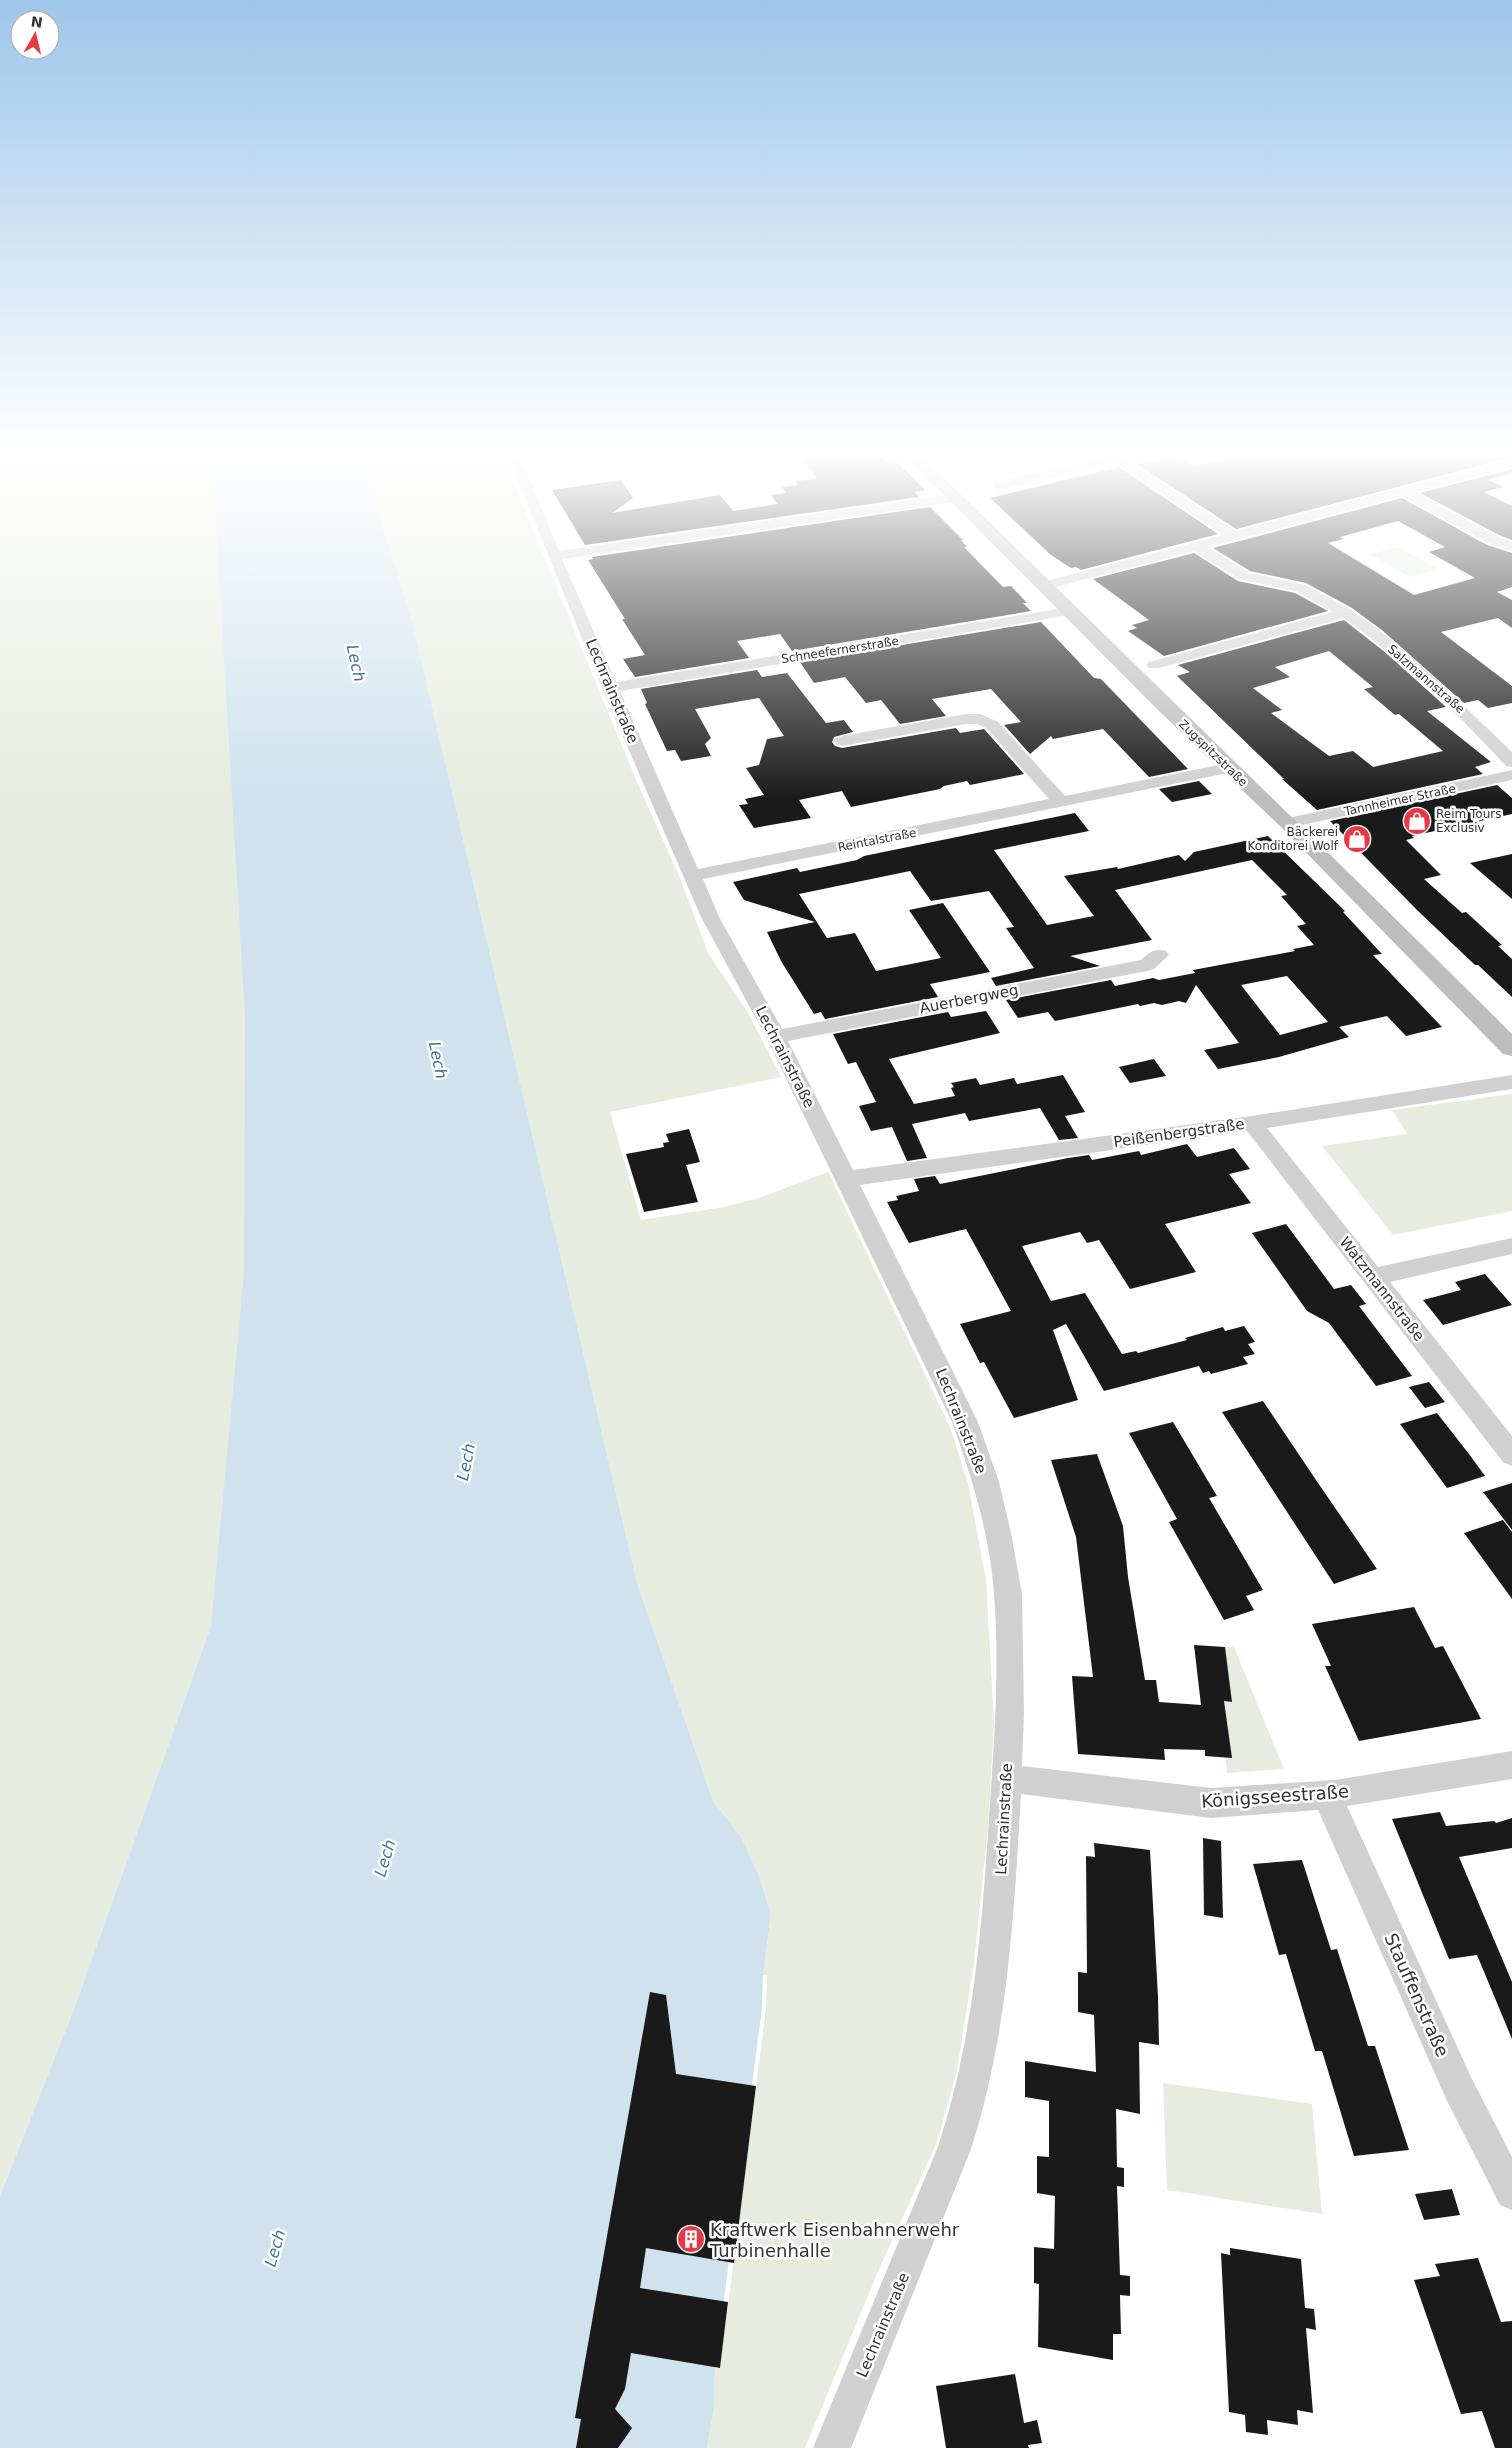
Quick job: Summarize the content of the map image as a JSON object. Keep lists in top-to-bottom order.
{
  "streets": {
    "street": [
      "Schneefernerstraße",
      "Salzmannstraße",
      "Lechrainstraße",
      "Zugspitzstraße",
      "Tannheimer Straße",
      "Reintalstraße",
      "Auerbergweg",
      "Peißenbergstraße",
      "Watzmannstraße",
      "Königsseestraße",
      "Stauffenstraße"
    ]
  },
  "crossings": [
    ["Schneefernerstraße", "Lechrainstraße"],
    ["Schneefernerstraße", "Zugspitzstraße"],
    ["Lechrainstraße", "Reintalstraße"],
    ["Lechrainstraße", "Auerbergweg"],
    ["Lechrainstraße", "Peißenbergstraße"],
    ["Lechrainstraße", "Königsseestraße"],
    ["Zugspitzstraße", "Tannheimer Straße"],
    ["Zugspitzstraße", "Reintalstraße"],
    ["Peißenbergstraße", "Watzmannstraße"],
    ["Königsseestraße", "Stauffenstraße"]
  ],
  "water": ["Lech"],
  "places": {
    "shop": ["Reim Tours Exclusiv", "Bäckerei Konditorei Wolf"],
    "building": ["Kraftwerk Eisenbahnerwehr Turbinenhalle"]
  },
  "north": "top"
}
